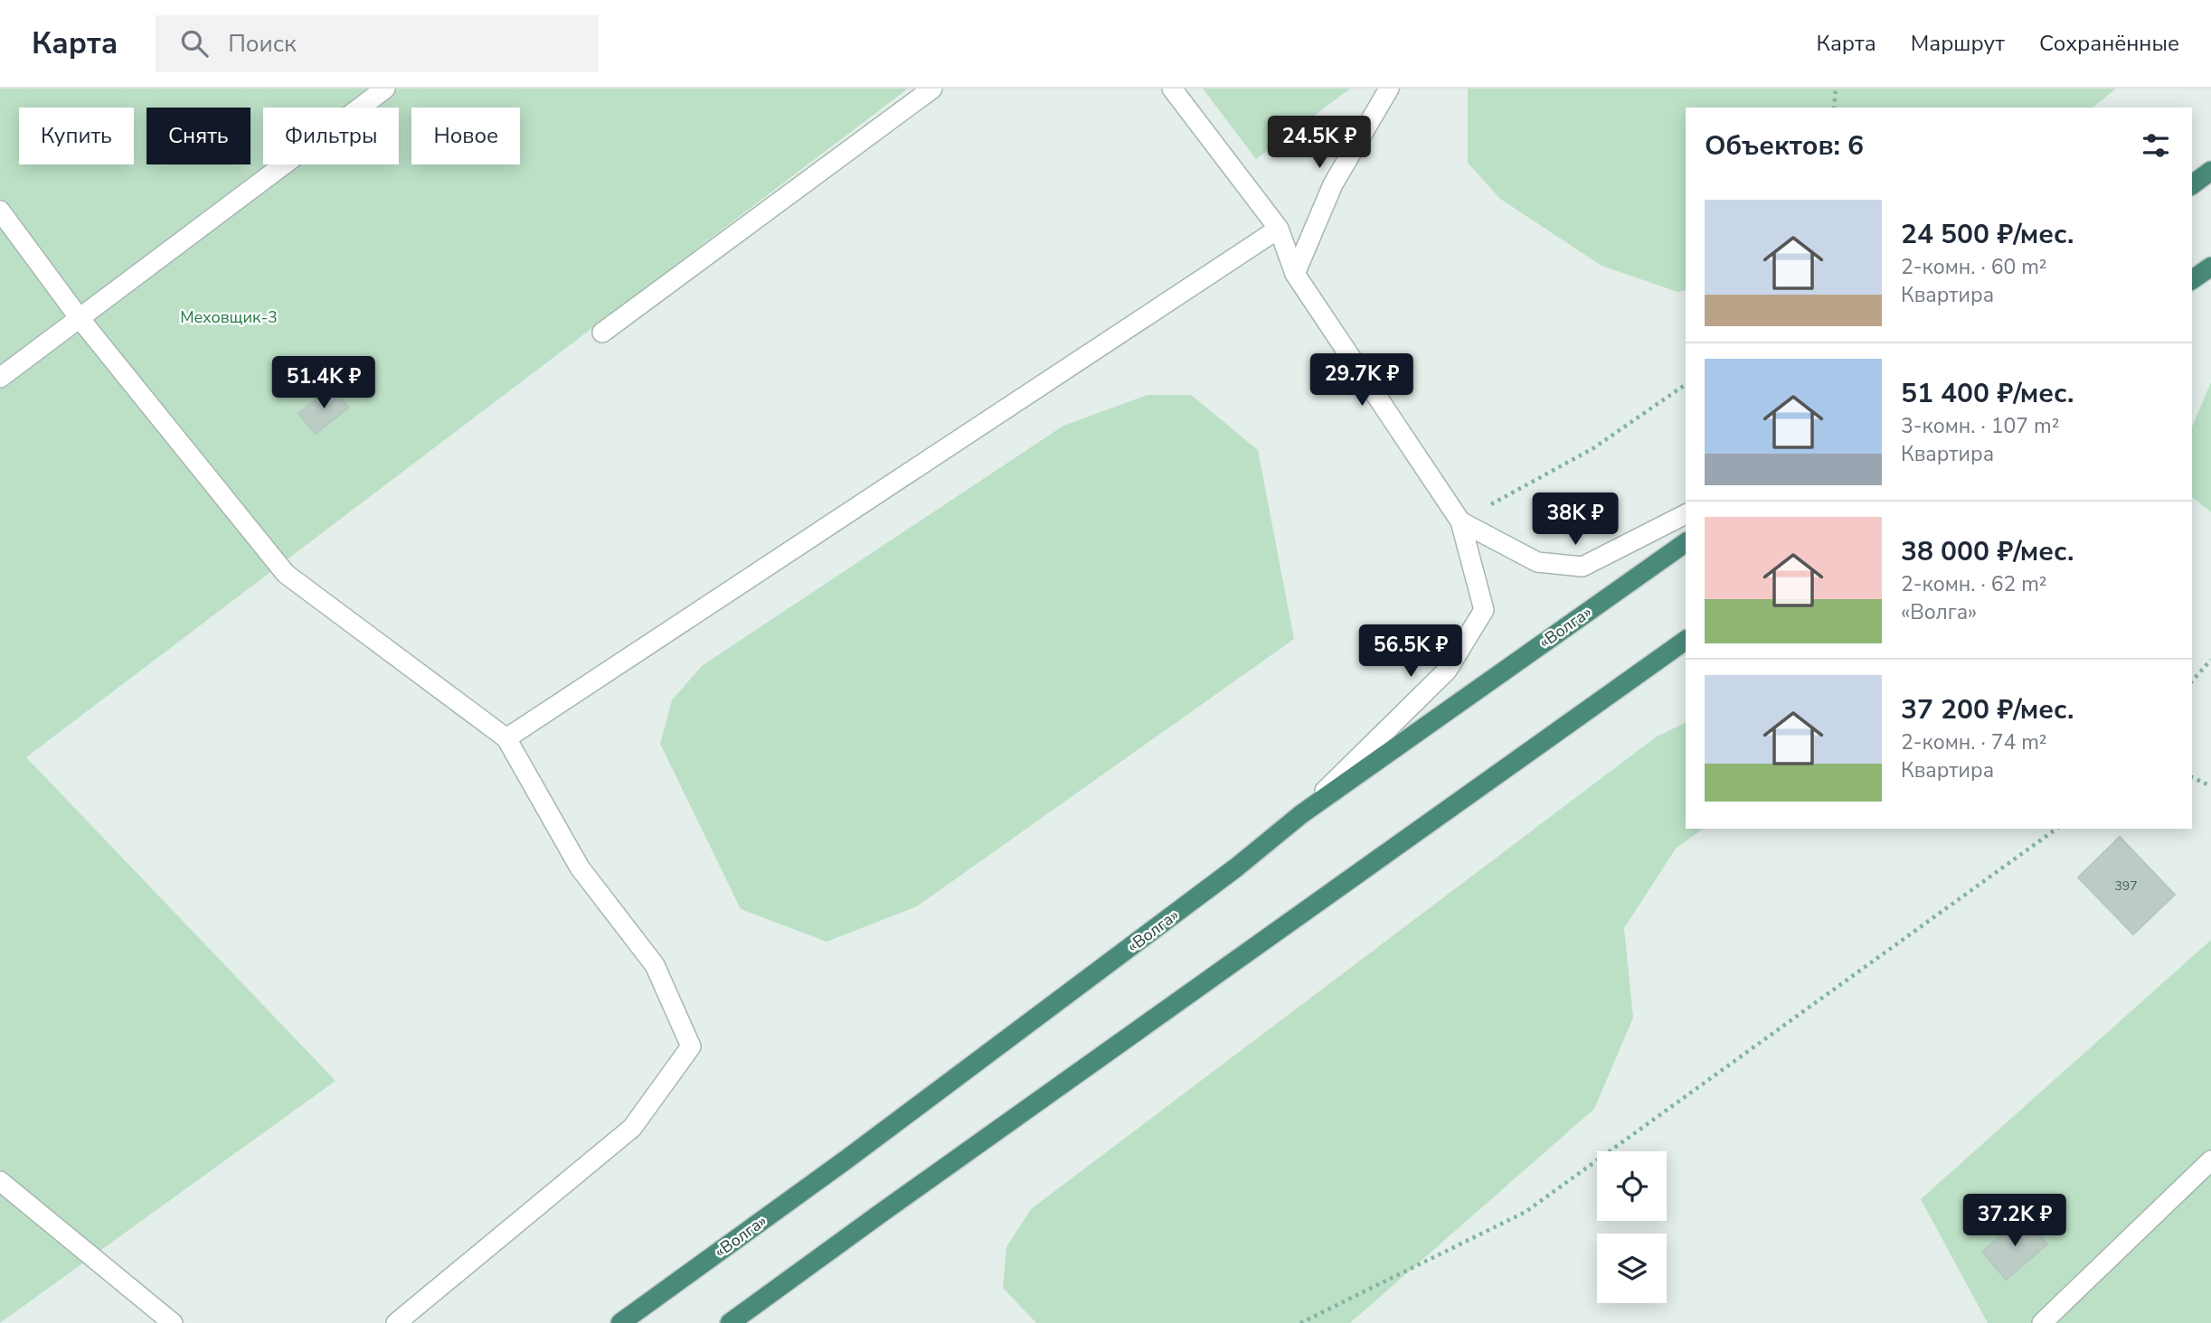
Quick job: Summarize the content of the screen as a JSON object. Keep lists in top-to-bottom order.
{
  "streets": {
    "highway": ["«Волга»"]
  },
  "parks": ["Меховщик-3"],
  "house_numbers": ["397"],
  "page": {
    "header": "Карта",
    "search": "Поиск",
    "nav": ["Карта", "Маршрут", "Сохранённые"],
    "chip": [
      "Купить",
      "Снять",
      "Фильтры",
      "Новое"
    ],
    "heading": "Объектов: 6",
    "price": [
      "24.5K ₽",
      "29.7K ₽",
      "51.4K ₽",
      "38K ₽",
      "56.5K ₽",
      "37.2K ₽"
    ],
    "list": [
      {
        "name": "24 500 ₽/мес.",
        "note": "2-комн. · 60 m² · Квартира"
      },
      {
        "name": "51 400 ₽/мес.",
        "note": "3-комн. · 107 m² · Квартира"
      },
      {
        "name": "38 000 ₽/мес.",
        "note": "2-комн. · 62 m² · «Волга»"
      },
      {
        "name": "37 200 ₽/мес.",
        "note": "2-комн. · 74 m² · Квартира"
      }
    ]
  }
}
